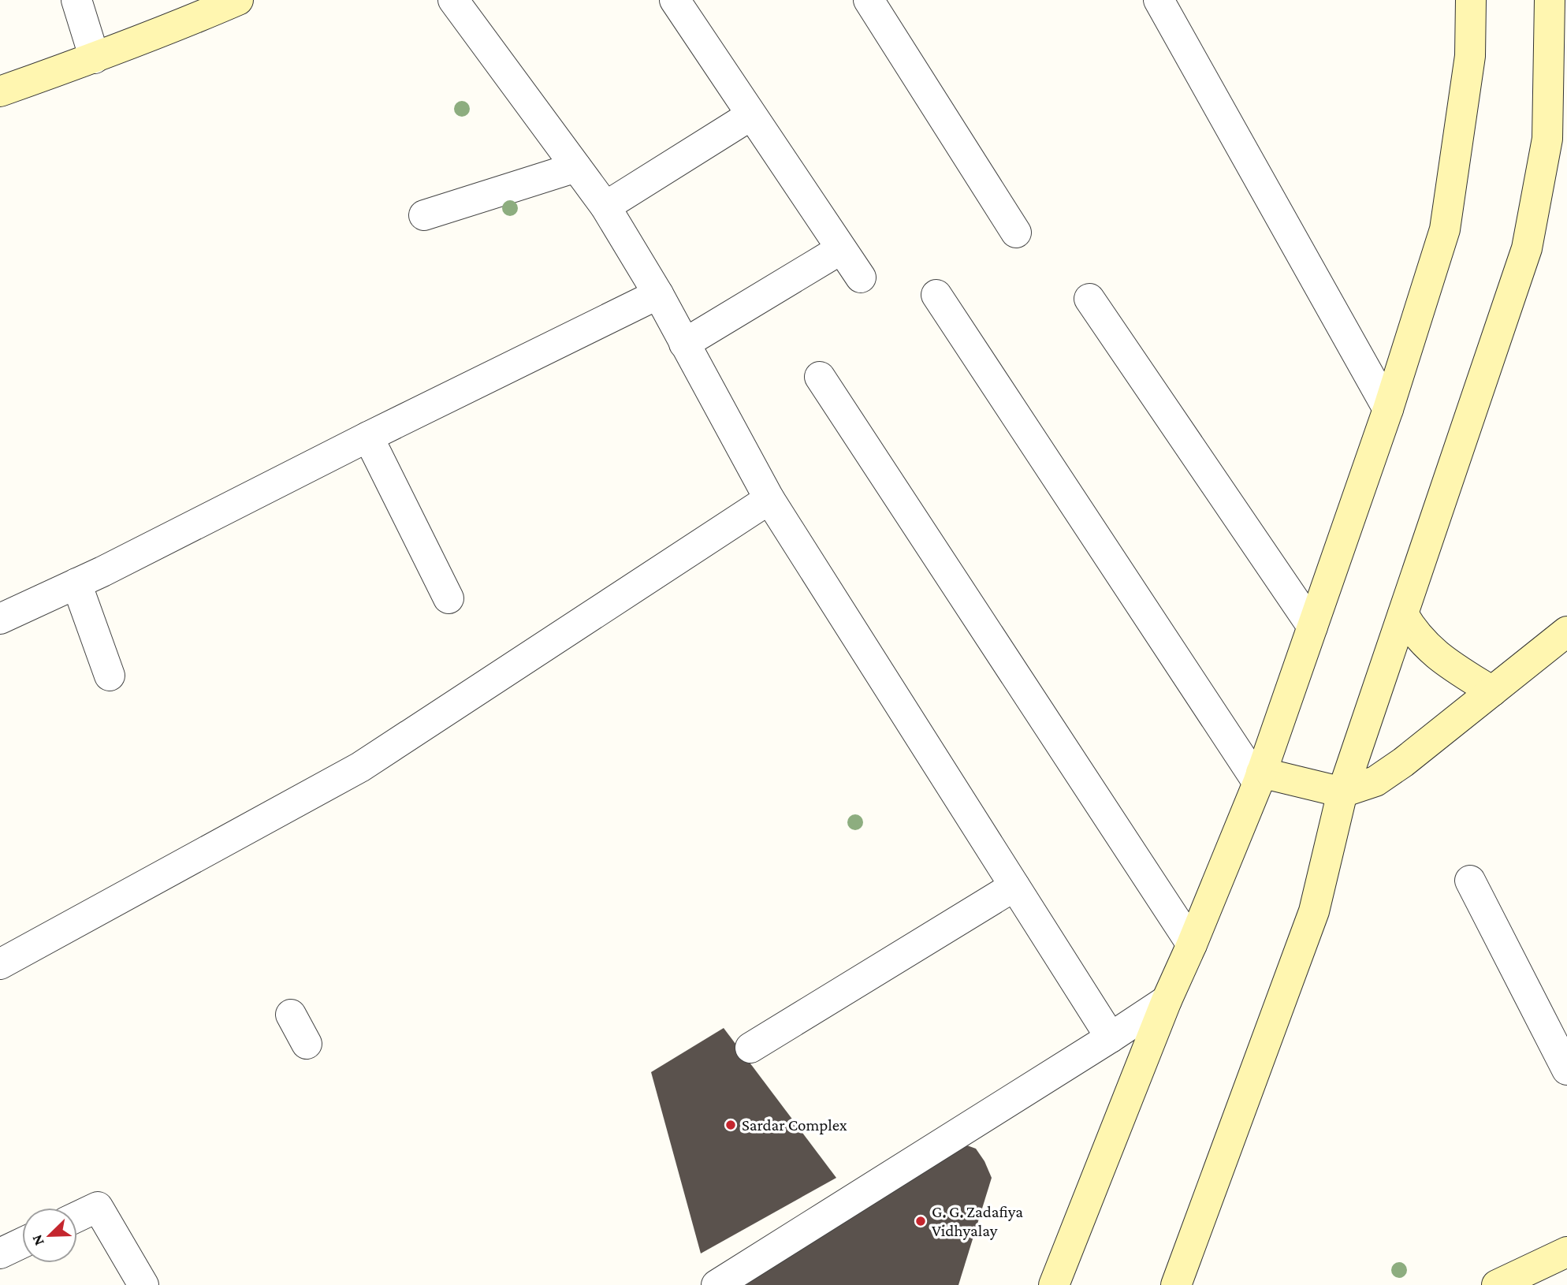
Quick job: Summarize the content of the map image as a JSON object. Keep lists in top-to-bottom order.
{
  "places": ["Sardar Complex", "G. G. Zadafiya Vidhyalay"],
  "north": "bottom left"
}
